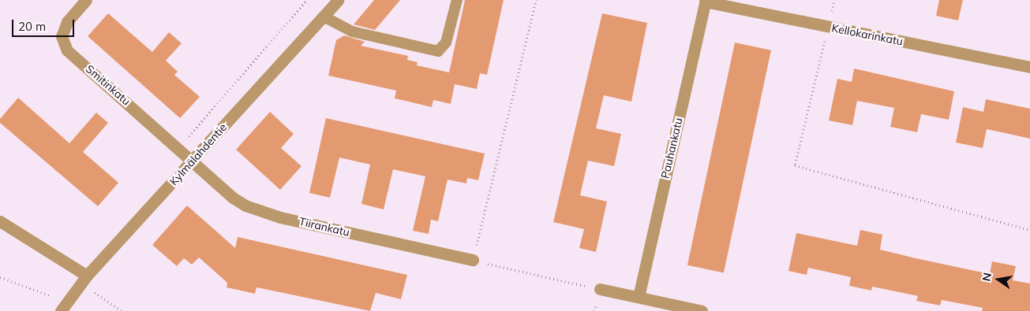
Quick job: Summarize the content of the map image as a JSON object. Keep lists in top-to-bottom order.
{
  "streets": {
    "street": [
      "Kellokarinkatu",
      "Smitinkatu",
      "Pauhankatu",
      "Kylmälahdentie",
      "Tiirankatu"
    ]
  },
  "crossings": [
    ["Kellokarinkatu", "Pauhankatu"],
    ["Smitinkatu", "Kylmälahdentie"],
    ["Smitinkatu", "Tiirankatu"],
    ["Kylmälahdentie", "Tiirankatu"]
  ],
  "scale_bar": "20 m",
  "north": "left"
}
